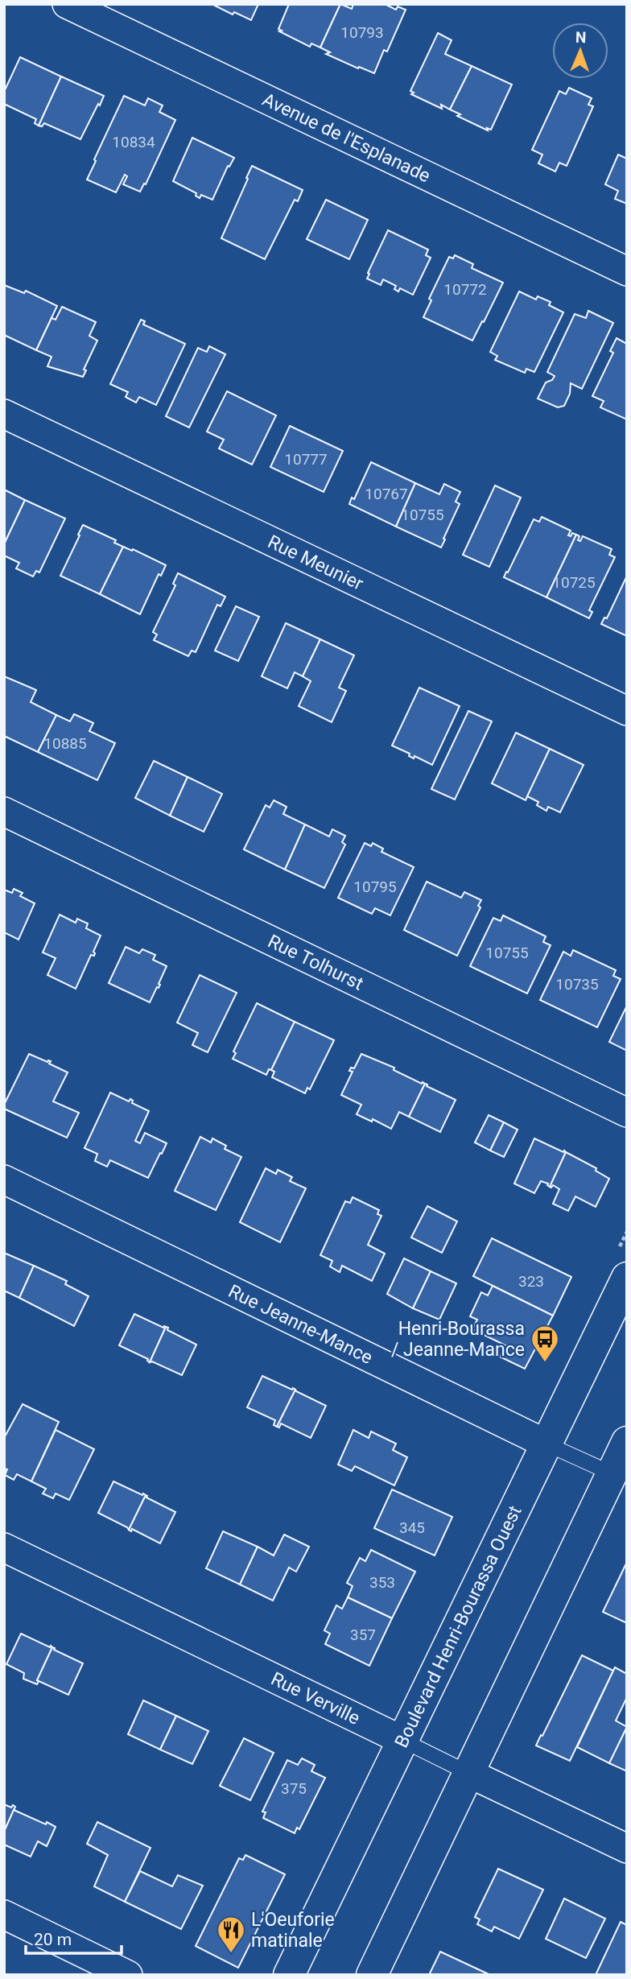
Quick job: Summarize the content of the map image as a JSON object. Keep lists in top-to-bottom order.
{
  "streets": {
    "main road": ["Boulevard Henri-Bourassa Ouest"],
    "street": [
      "Avenue de l'Esplanade",
      "Rue Meunier",
      "Rue Tolhurst",
      "Rue Jeanne-Mance",
      "Rue Verville"
    ]
  },
  "crossings": [
    ["Rue Jeanne-Mance", "Boulevard Henri-Bourassa Ouest"],
    ["Boulevard Henri-Bourassa Ouest", "Rue Verville"]
  ],
  "places": {
    "bus stop": ["Henri-Bourassa / Jeanne-Mance"],
    "restaurant": ["L'Oeuforie matinale"]
  },
  "house_numbers": [
    "10793",
    "10834",
    "10772",
    "10777",
    "10767",
    "10755",
    "10725",
    "10885",
    "10795",
    "10755",
    "10735",
    "323",
    "345",
    "353",
    "357",
    "375"
  ],
  "scale_bar": "20 m",
  "north": "top"
}
